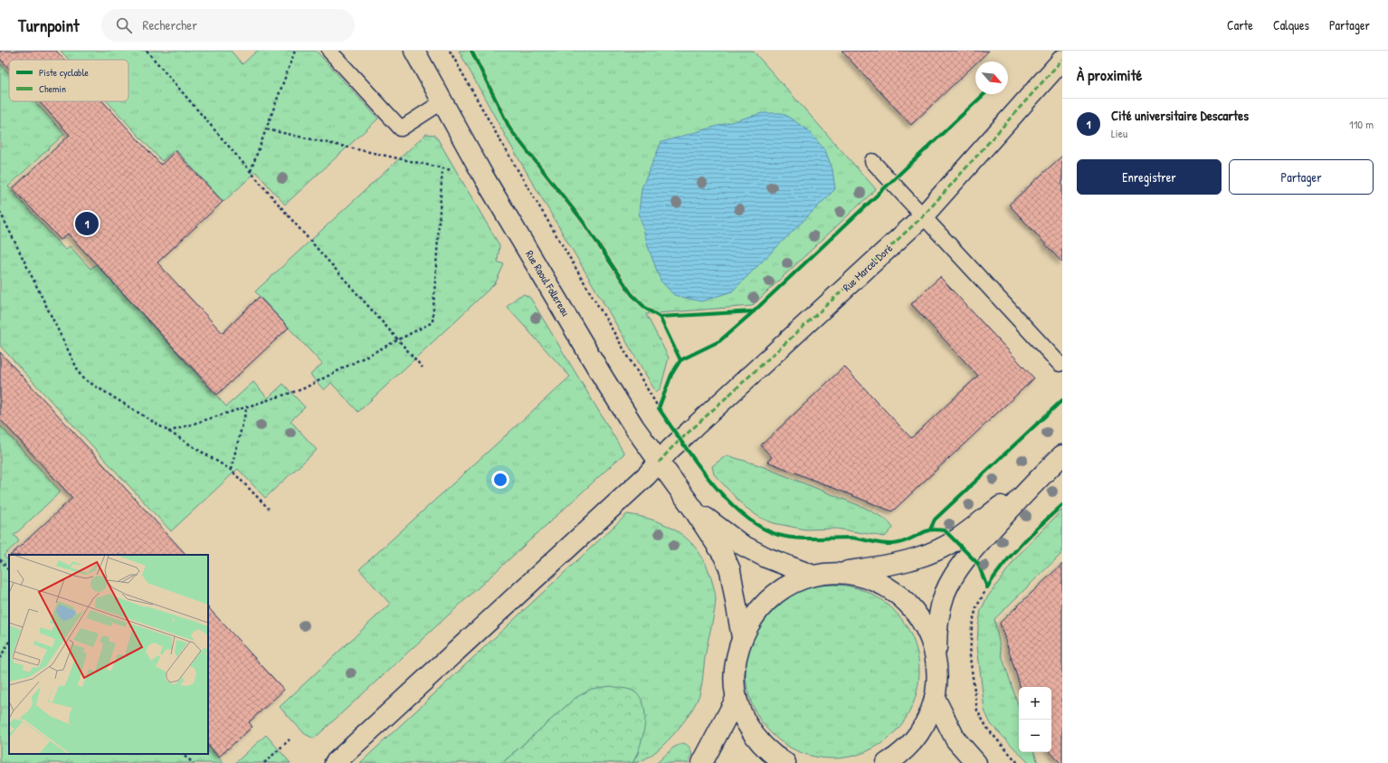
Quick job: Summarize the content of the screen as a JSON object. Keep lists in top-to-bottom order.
{
  "streets": {
    "street": ["Rue Marcel Doré", "Rue Raoul Follereau"]
  },
  "crossings": [
    ["Rue Marcel Doré", "Rue Raoul Follereau"]
  ],
  "legend": ["Piste cyclable", "Chemin"],
  "north": "bottom right",
  "page": {
    "header": "Turnpoint",
    "search": "Rechercher",
    "nav": ["Carte", "Calques", "Partager"],
    "heading": "À proximité",
    "list": [
      {
        "mark": "1",
        "name": "Cité universitaire Descartes",
        "note": "Lieu",
        "value": "110 m"
      }
    ],
    "buttons": ["Enregistrer", "Partager"],
    "pins": "1",
    "map_buttons": ["+", "−"]
  }
}
